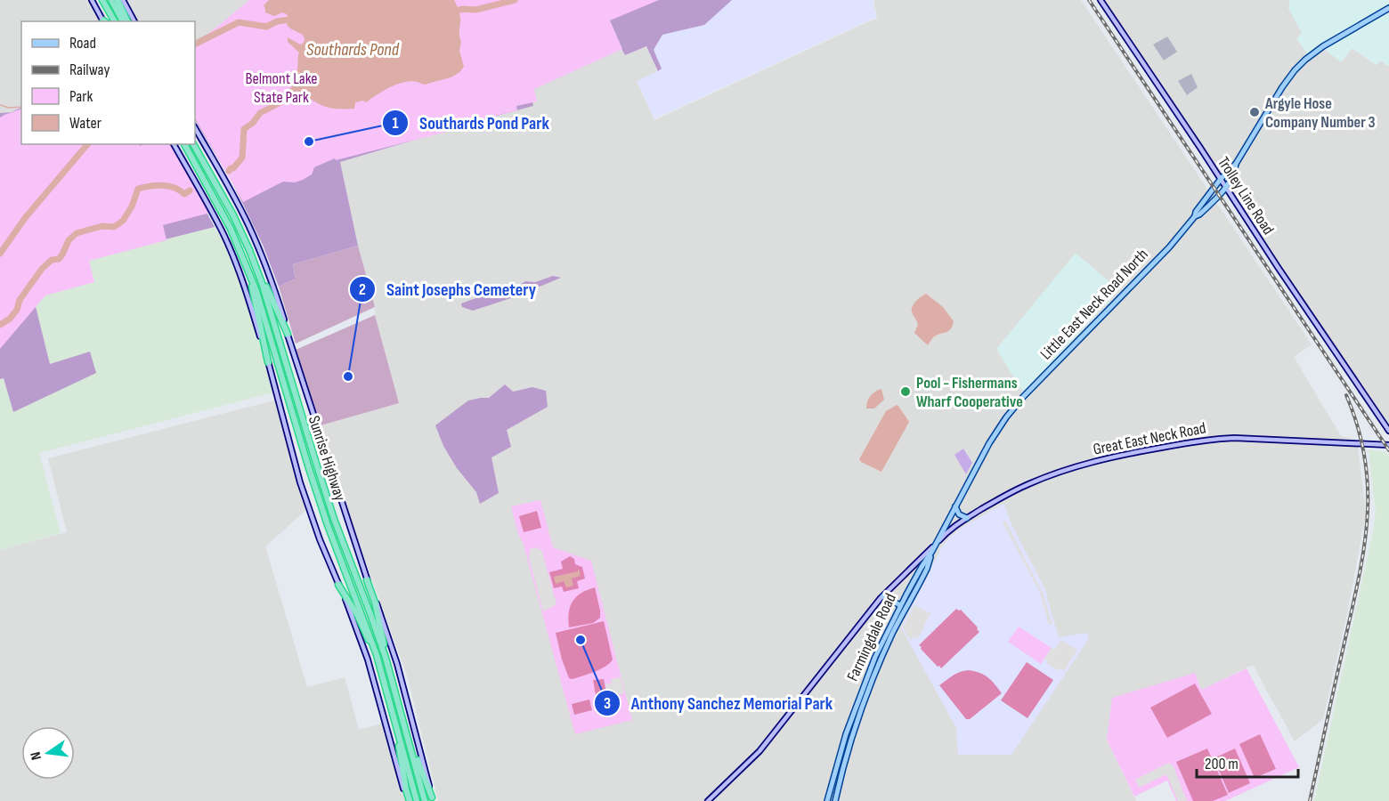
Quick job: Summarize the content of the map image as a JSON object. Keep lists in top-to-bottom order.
{
  "streets": {
    "highway": ["Sunrise Highway"],
    "main road": [
      "Trolley Line Road",
      "Little East Neck Road North",
      "Great East Neck Road",
      "Farmingdale Road"
    ]
  },
  "crossings": [
    ["Trolley Line Road", "Little East Neck Road North"],
    ["Little East Neck Road North", "Great East Neck Road"],
    ["Little East Neck Road North", "Farmingdale Road"],
    ["Great East Neck Road", "Farmingdale Road"]
  ],
  "water": ["Southards Pond"],
  "parks": ["Belmont Lake State Park"],
  "places": [
    "Argyle Hose Company Number 3",
    "Southards Pond Park",
    "Saint Josephs Cemetery",
    "Pool - Fishermans Wharf Cooperative",
    "Anthony Sanchez Memorial Park"
  ],
  "legend": [
    "Road",
    "Railway",
    "Park",
    "Water"
  ],
  "scale_bar": "200 m",
  "north": "left"
}
